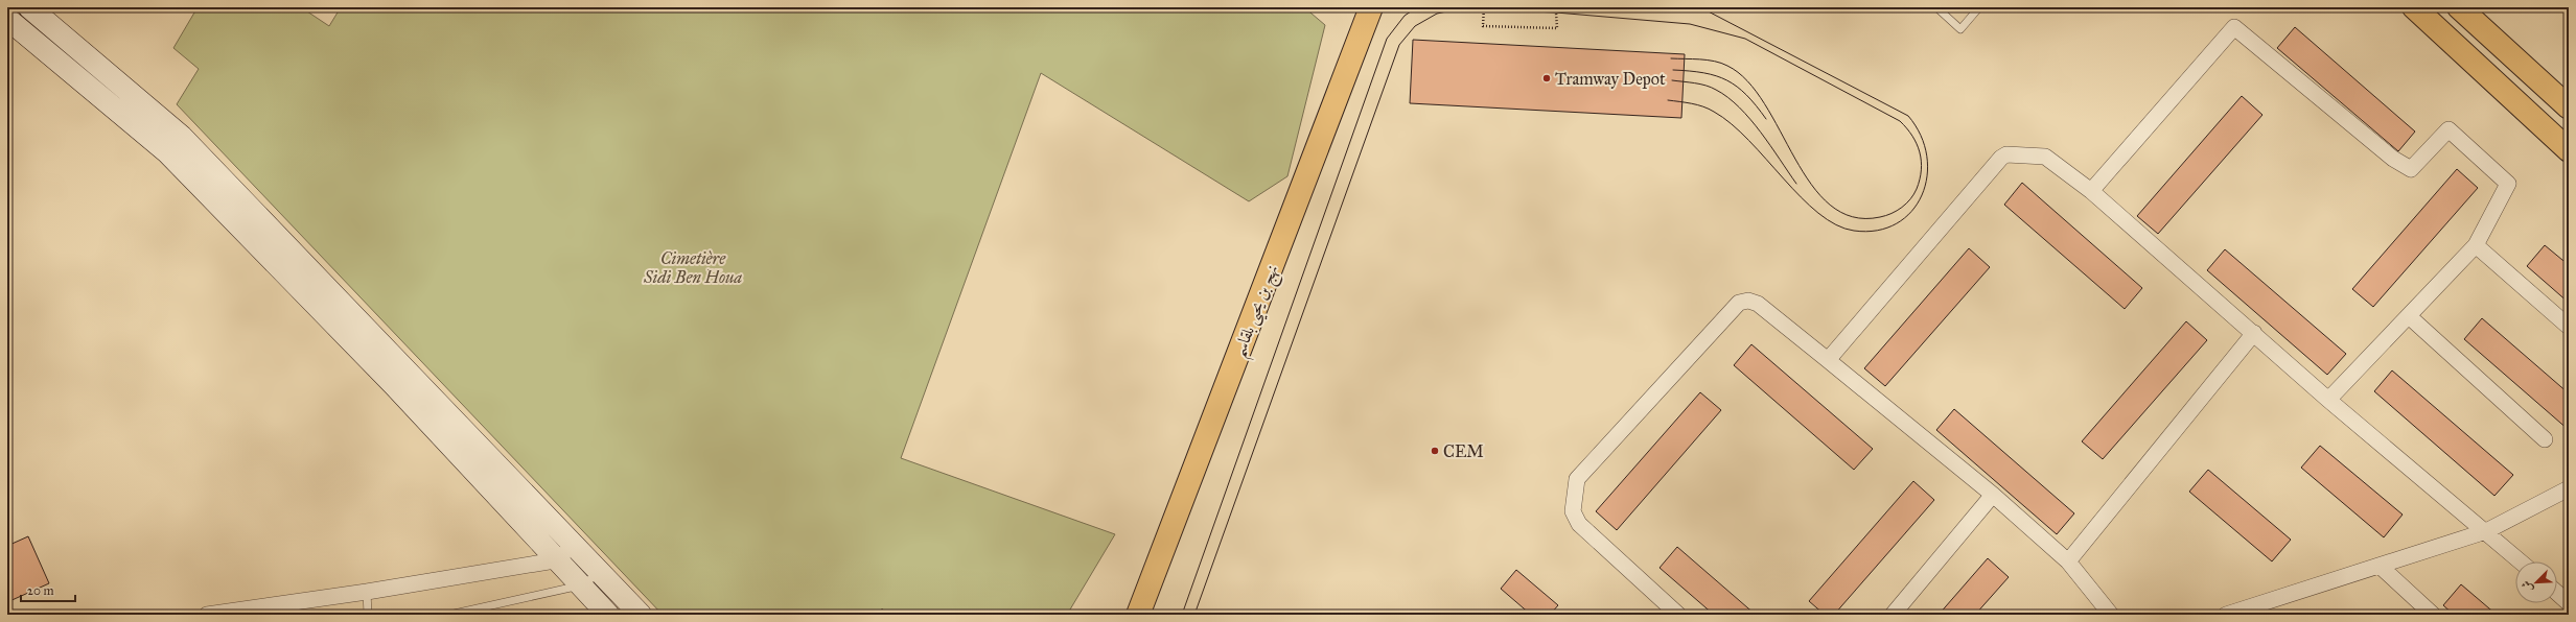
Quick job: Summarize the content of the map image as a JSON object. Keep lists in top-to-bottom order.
{
  "streets": {
    "main road": ["نهج بن يحيى بلقاسم"]
  },
  "parks": ["Cimetière Sidi Ben Houa"],
  "places": ["Tramway Depot", "CEM"],
  "scale_bar": "20 m",
  "north": "bottom left"
}
